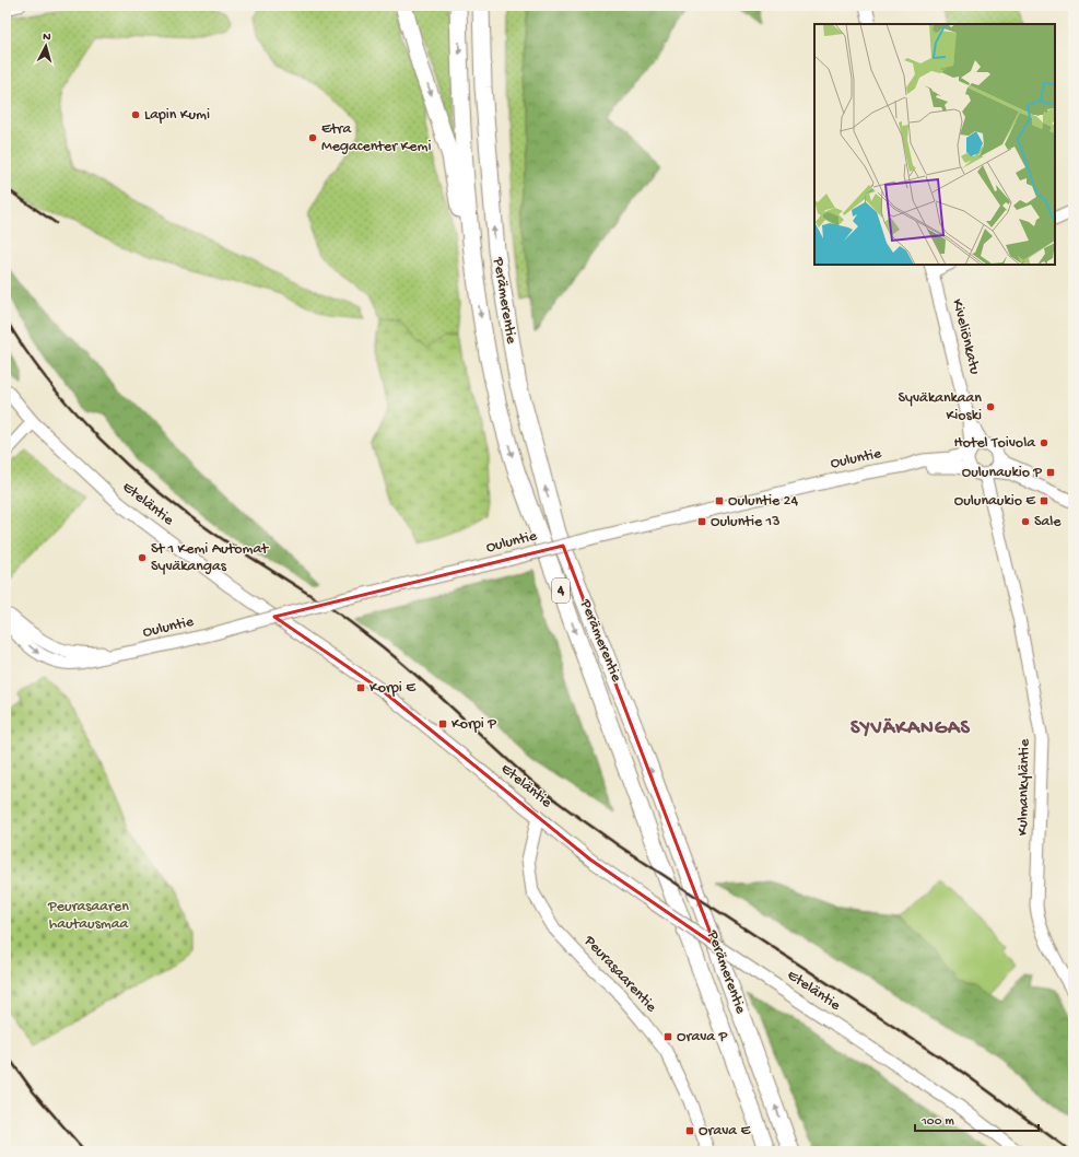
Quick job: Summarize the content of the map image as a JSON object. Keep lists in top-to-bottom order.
{
  "streets": {
    "highway": ["Perämerentie", "4"],
    "main road": [
      "Kiveliönkatu",
      "Ouluntie",
      "Eteläntie",
      "Kulmankyläntie",
      "Peurasaarentie"
    ]
  },
  "crossings": [
    ["Kiveliönkatu", "Ouluntie"],
    ["Kiveliönkatu", "Kulmankyläntie"],
    ["Ouluntie", "Kulmankyläntie"],
    ["Eteläntie", "Peurasaarentie"]
  ],
  "districts": ["SYVÄKANGAS"],
  "parks": ["Peurasaaren hautausmaa"],
  "places": {
    "other": [
      "Lapin Kumi",
      "Etra Megacenter Kemi",
      "Syväkankaan Kioski",
      "Hotel Toivola",
      "Sale",
      "St 1 Kemi Automat Syväkangas"
    ],
    "transit": [
      "Oulunaukio P",
      "Ouluntie 24",
      "Oulunaukio E",
      "Ouluntie 13",
      "Korpi E",
      "Korpi P",
      "Orava P",
      "Orava E"
    ]
  },
  "scale_bar": "100 m",
  "north": "top"
}
